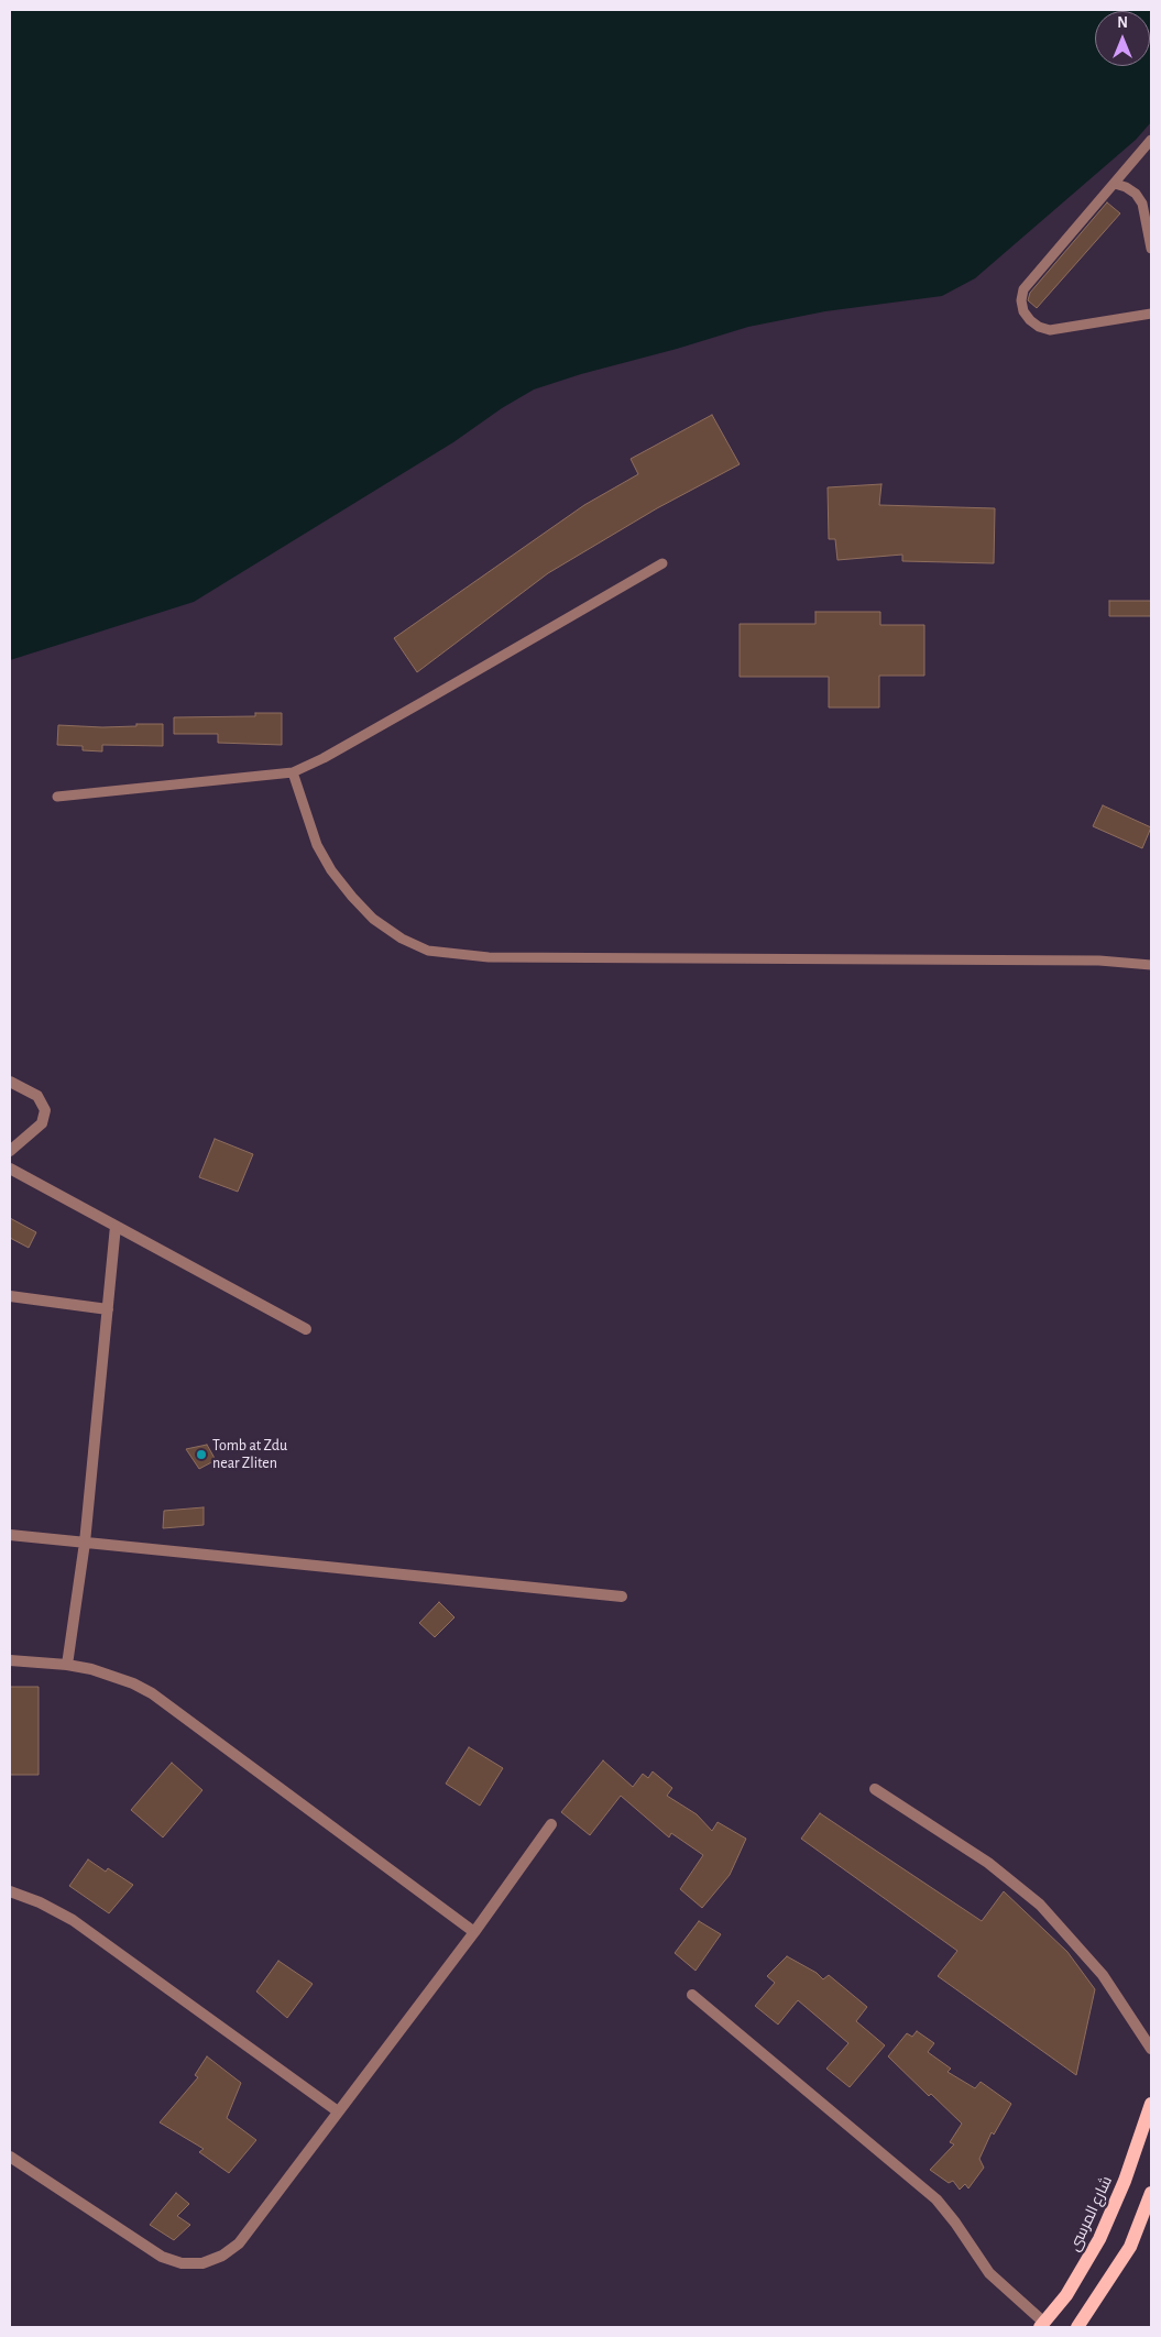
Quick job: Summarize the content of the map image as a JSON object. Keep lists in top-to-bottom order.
{
  "streets": {
    "main road": ["شارع المرسى"]
  },
  "places": ["Tomb at Zdu near Zliten"],
  "north": "top"
}
